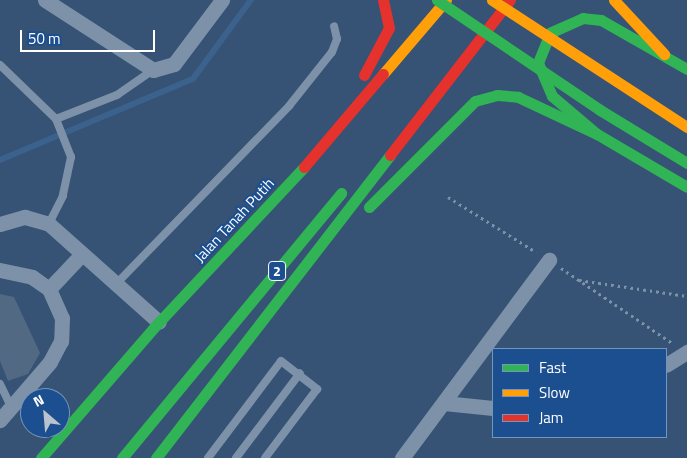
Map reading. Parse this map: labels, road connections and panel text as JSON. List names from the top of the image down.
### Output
{
  "streets": {
    "main road": ["Jalan Tanah Putih", "2"]
  },
  "legend": ["Fast", "Slow", "Jam"],
  "scale_bar": "50 m",
  "north": "top left"
}
